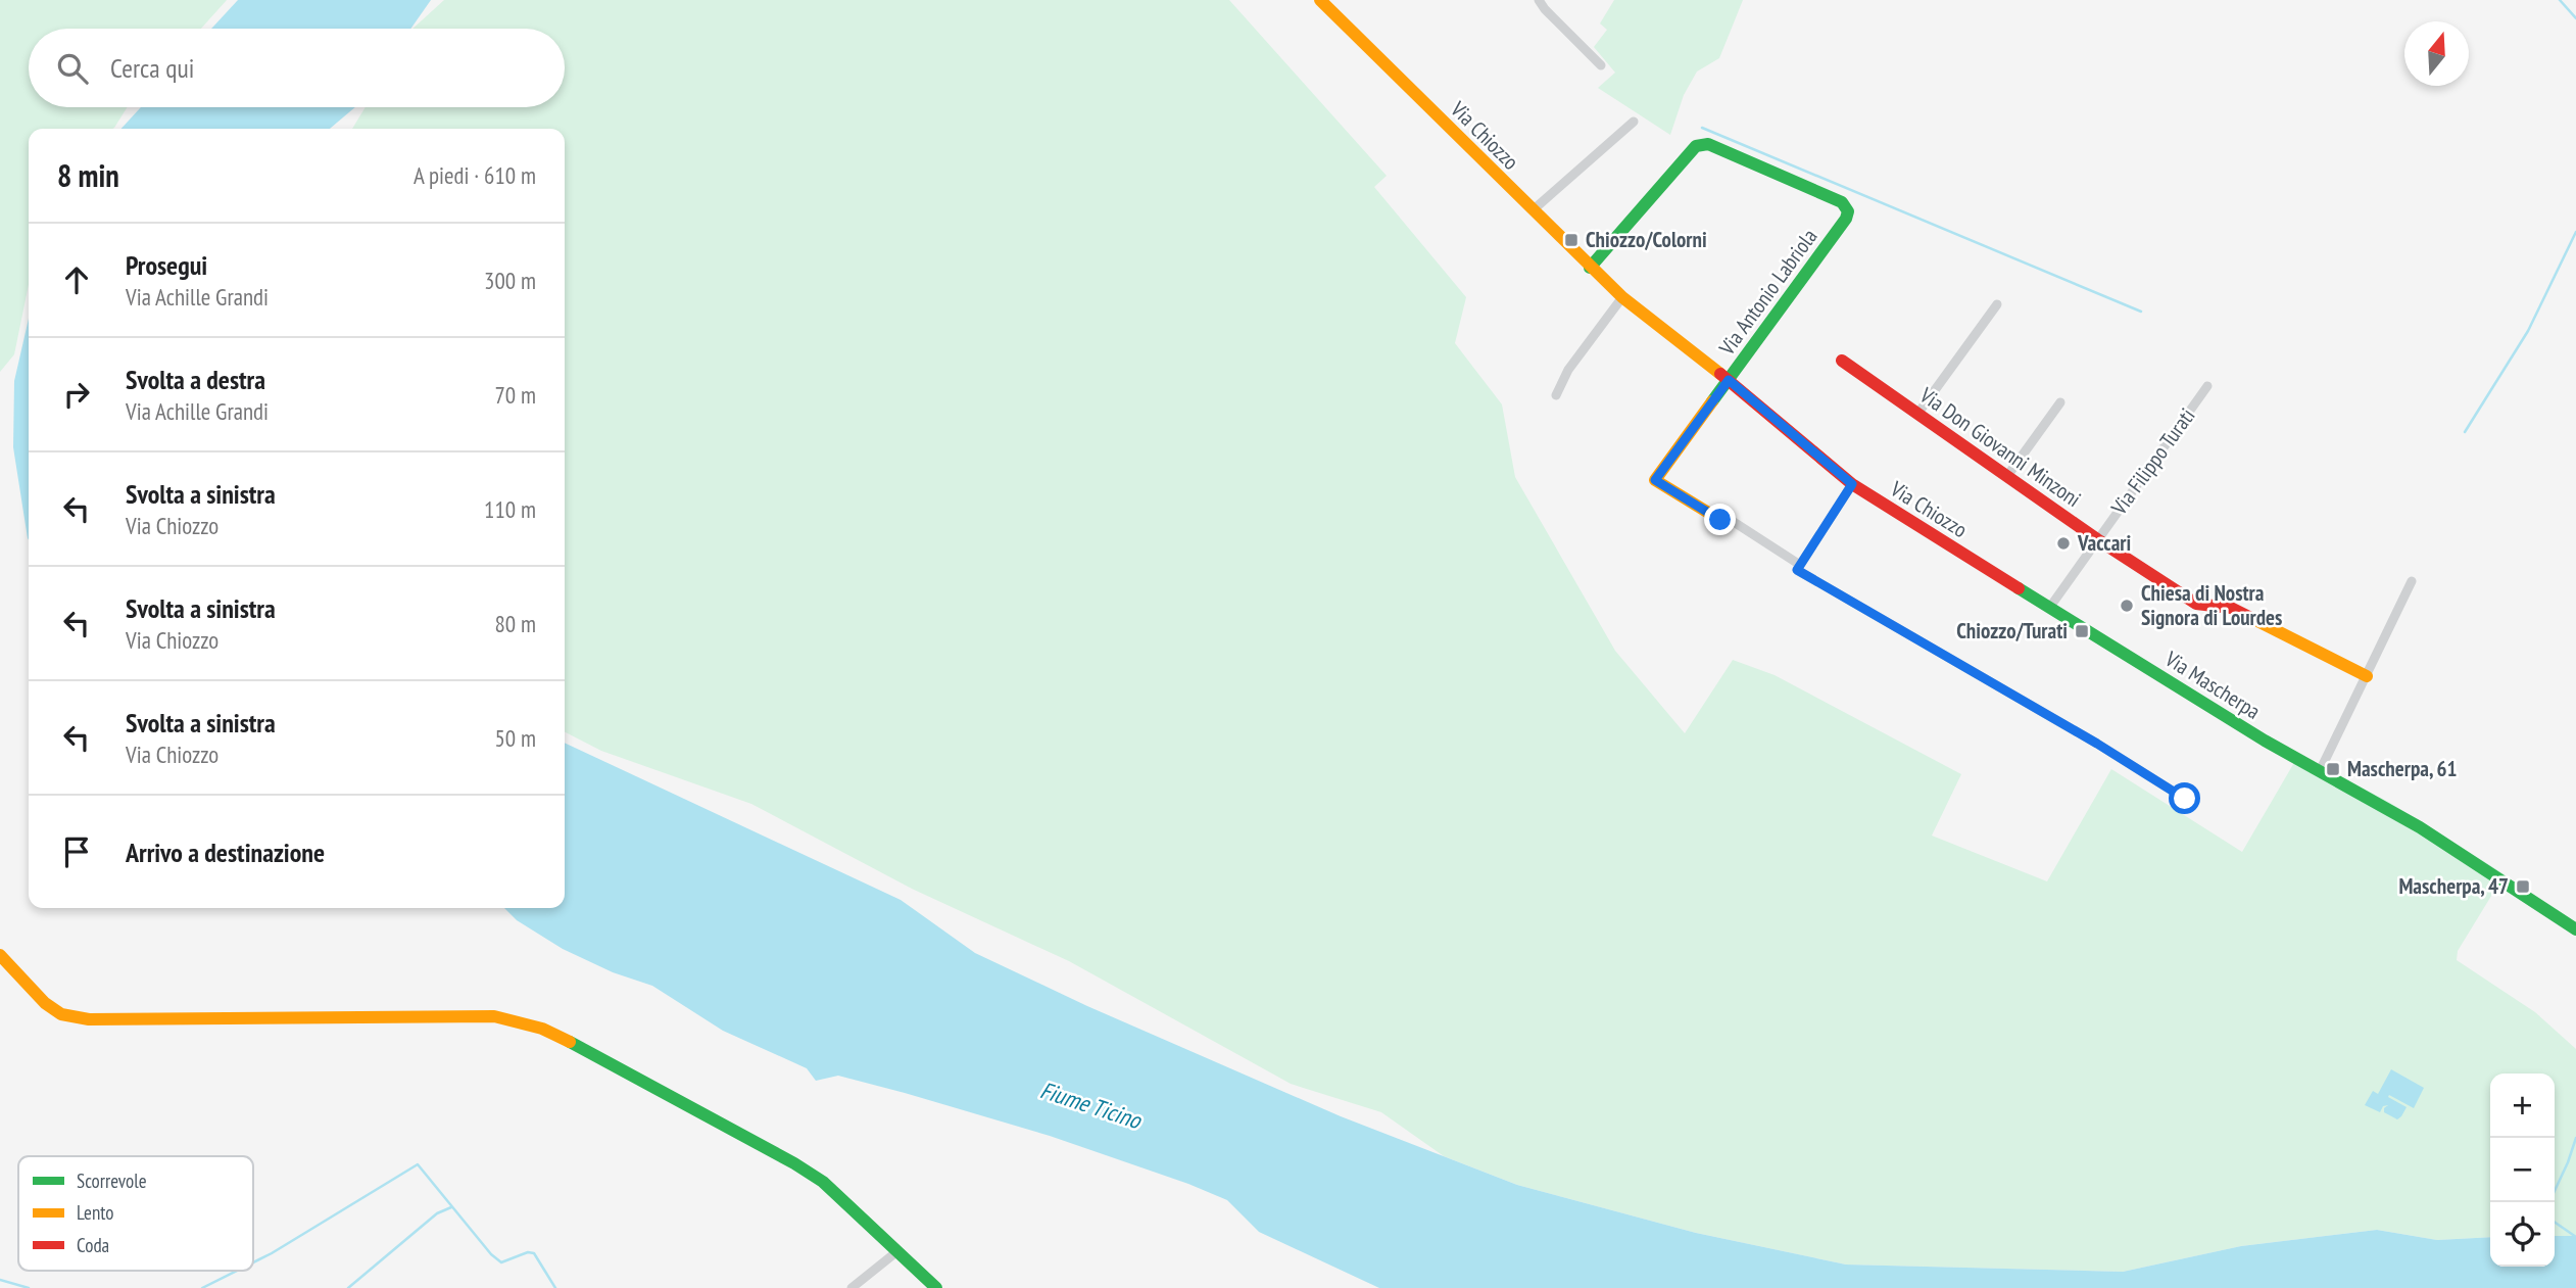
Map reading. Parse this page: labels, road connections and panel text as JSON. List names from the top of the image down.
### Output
{
  "streets": {
    "street": [
      "Via Chiozzo",
      "Via Antonio Labriola",
      "Via Don Giovanni Minzoni",
      "Via Filippo Turati",
      "Via Mascherpa"
    ]
  },
  "crossings": [
    ["Via Chiozzo", "Via Antonio Labriola"],
    ["Via Chiozzo", "Via Filippo Turati"],
    ["Via Chiozzo", "Via Mascherpa"],
    ["Via Don Giovanni Minzoni", "Via Filippo Turati"],
    ["Via Filippo Turati", "Via Mascherpa"]
  ],
  "water": ["Fiume Ticino"],
  "places": {
    "transit": [
      "Chiozzo/Colorni",
      "Chiozzo/Turati",
      "Mascherpa, 61",
      "Mascherpa, 47"
    ],
    "other": ["Vaccari", "Chiesa di Nostra Signora di Lourdes"]
  },
  "legend": ["Scorrevole", "Lento", "Coda"],
  "north": "top",
  "page": {
    "search": "Cerca qui",
    "heading": ["8 min", "A piedi · 610 m"],
    "list": [
      ["Prosegui", "Via Achille Grandi", "300 m"],
      ["Svolta a destra", "Via Achille Grandi", "70 m"],
      ["Svolta a sinistra", "Via Chiozzo", "110 m"],
      ["Svolta a sinistra", "Via Chiozzo", "80 m"],
      ["Svolta a sinistra", "Via Chiozzo", "50 m"],
      "Arrivo a destinazione"
    ],
    "map_buttons": ["+", "−"]
  }
}
